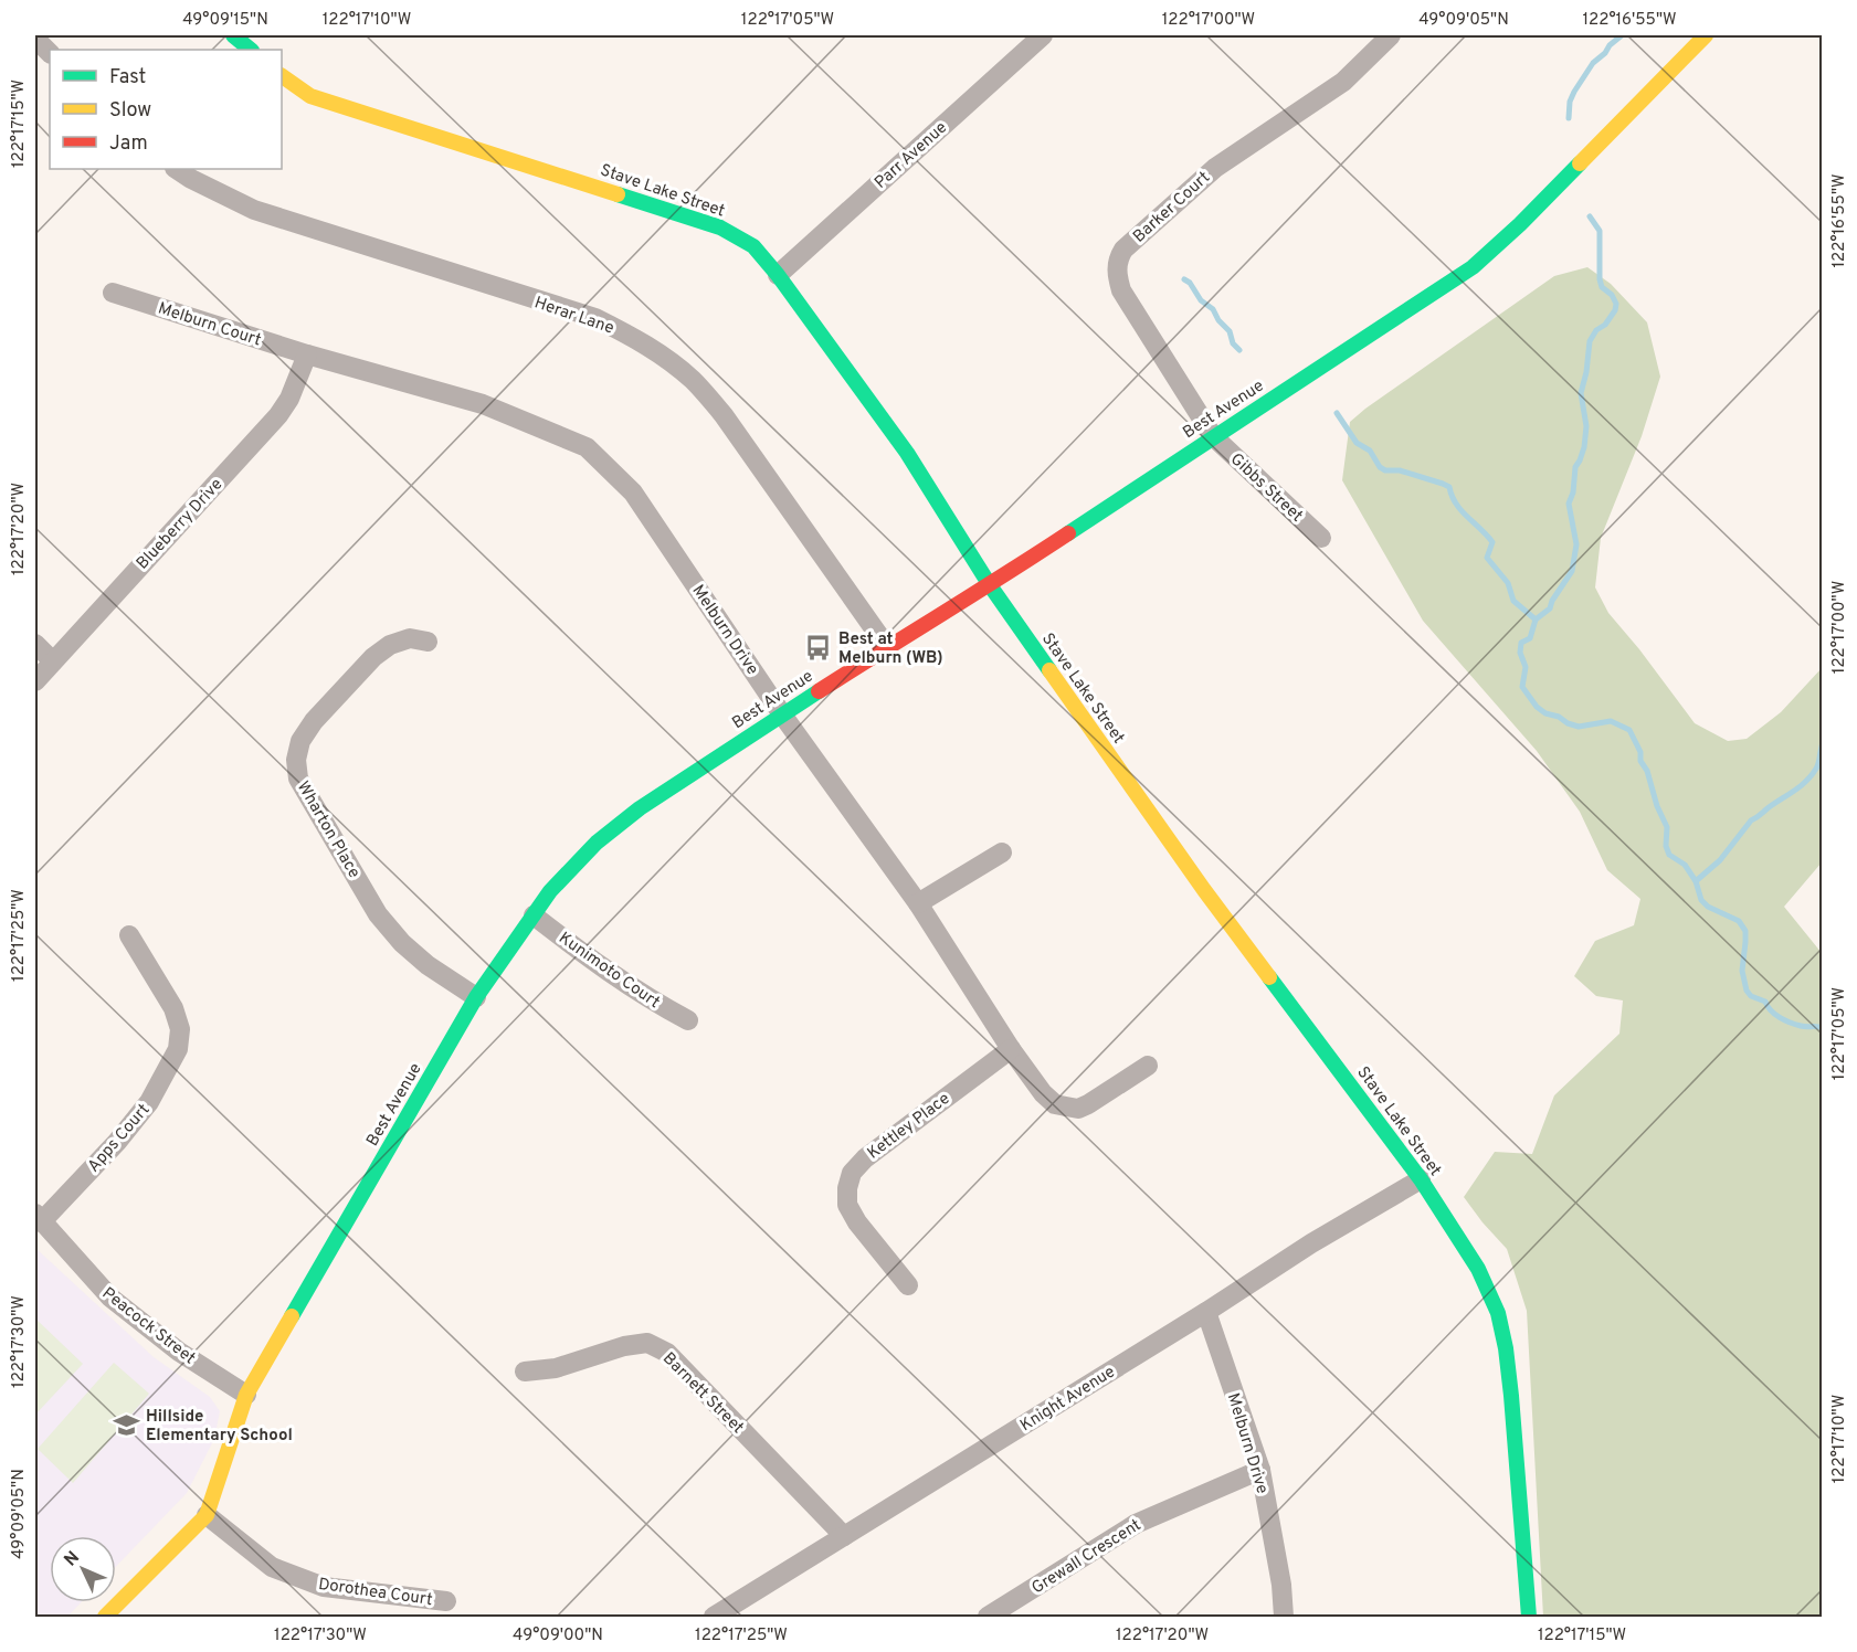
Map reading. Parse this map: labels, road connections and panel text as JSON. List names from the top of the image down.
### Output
{
  "streets": {
    "street": [
      "Parr Avenue",
      "Stave Lake Street",
      "Barker Court",
      "Herar Lane",
      "Melburn Court",
      "Best Avenue",
      "Gibbs Street",
      "Blueberry Drive",
      "Melburn Drive",
      "Wharton Place",
      "Kunimoto Court",
      "Kettley Place",
      "Apps Court",
      "Peacock Street",
      "Barnett Street",
      "Knight Avenue",
      "Grewall Crescent",
      "Dorothea Court"
    ]
  },
  "crossings": [
    ["Parr Avenue", "Stave Lake Street"],
    ["Stave Lake Street", "Best Avenue"],
    ["Stave Lake Street", "Knight Avenue"],
    ["Barker Court", "Best Avenue"],
    ["Barker Court", "Gibbs Street"],
    ["Herar Lane", "Best Avenue"],
    ["Melburn Court", "Blueberry Drive"],
    ["Melburn Court", "Melburn Drive"],
    ["Best Avenue", "Gibbs Street"],
    ["Best Avenue", "Melburn Drive"],
    ["Best Avenue", "Wharton Place"],
    ["Best Avenue", "Kunimoto Court"],
    ["Best Avenue", "Peacock Street"],
    ["Best Avenue", "Dorothea Court"],
    ["Blueberry Drive", "Melburn Drive"],
    ["Melburn Drive", "Kettley Place"],
    ["Melburn Drive", "Knight Avenue"],
    ["Melburn Drive", "Grewall Crescent"],
    ["Apps Court", "Peacock Street"],
    ["Barnett Street", "Knight Avenue"]
  ],
  "places": {
    "bus stop": ["Best at Melburn (WB)"],
    "school or university": ["Hillside Elementary School"]
  },
  "legend": ["Fast", "Slow", "Jam"],
  "north": "top left",
  "coordinates": [
    "49°09'15\"N",
    "122°17'10\"W",
    "122°17'05\"W",
    "122°17'00\"W",
    "49°09'05\"N",
    "122°16'55\"W",
    "122°17'15\"W",
    "122°17'20\"W",
    "122°17'25\"W",
    "122°17'30\"W",
    "49°09'00\"N"
  ]
}
